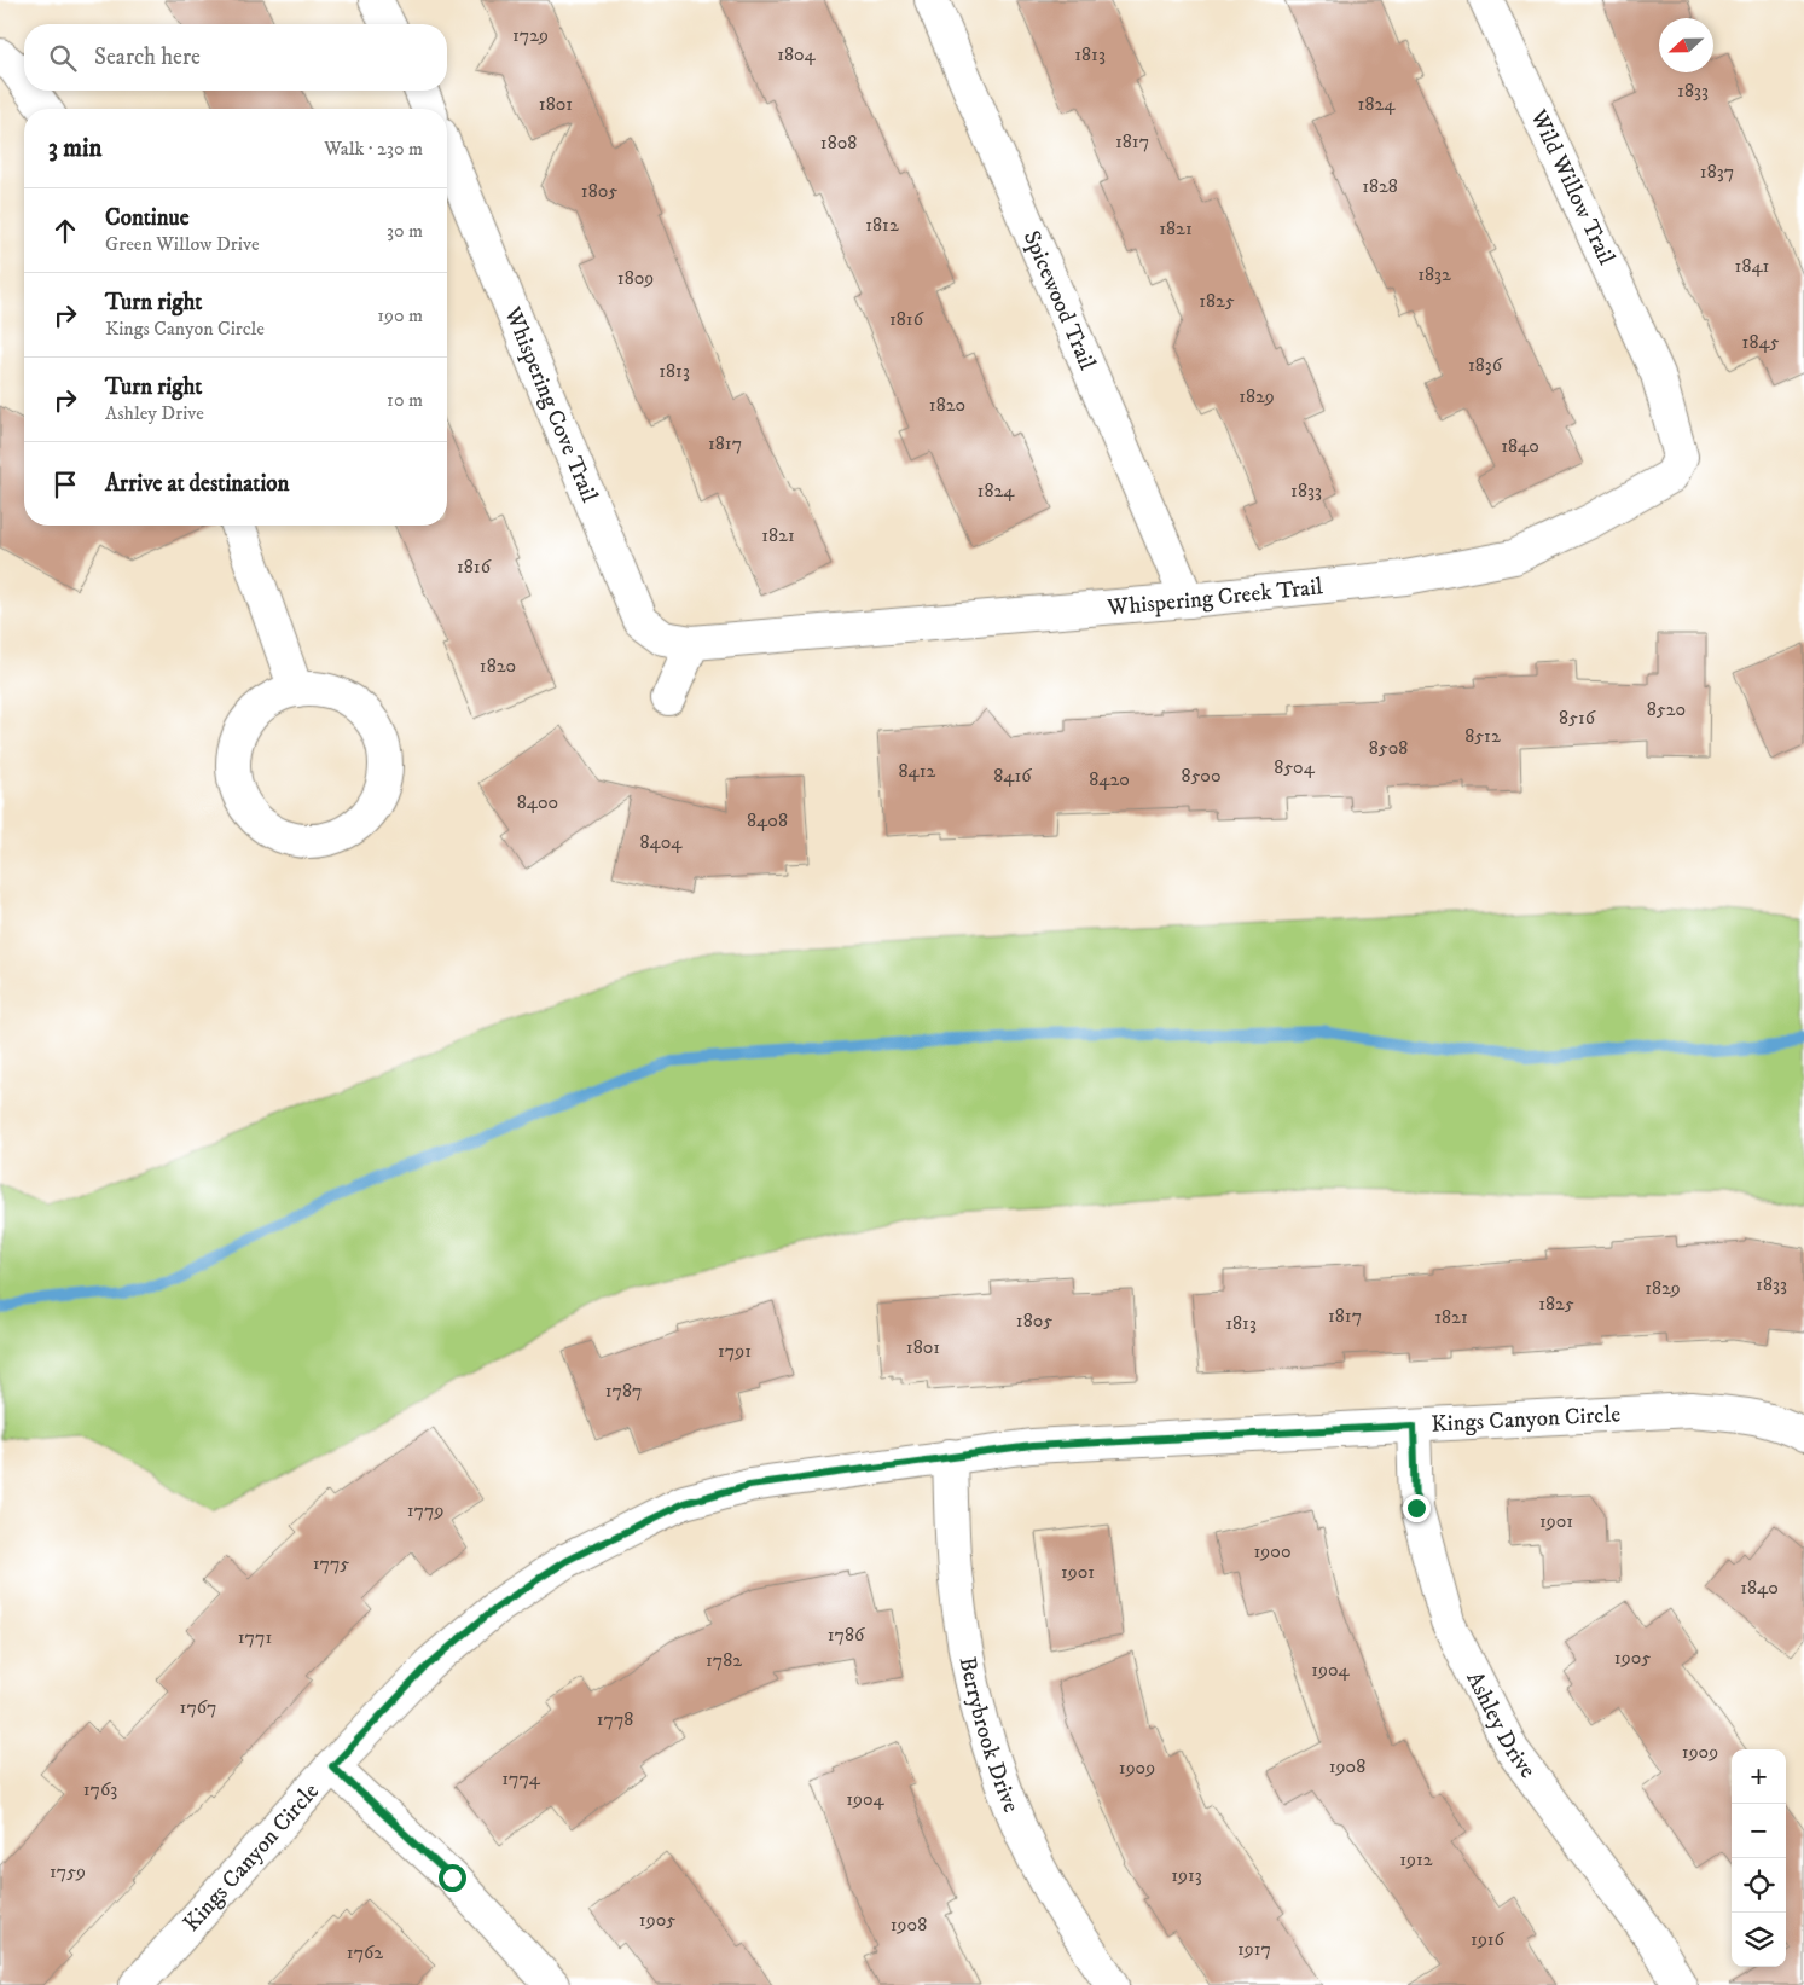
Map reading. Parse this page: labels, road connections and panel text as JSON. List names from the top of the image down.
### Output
{
  "streets": {
    "street": [
      "Wild Willow Trail",
      "Spicewood Trail",
      "Whispering Cove Trail",
      "Whispering Creek Trail",
      "Kings Canyon Circle",
      "Ashley Drive",
      "Berrybrook Drive"
    ]
  },
  "crossings": [
    ["Wild Willow Trail", "Whispering Creek Trail"],
    ["Spicewood Trail", "Whispering Creek Trail"],
    ["Whispering Cove Trail", "Whispering Creek Trail"],
    ["Kings Canyon Circle", "Ashley Drive"],
    ["Kings Canyon Circle", "Berrybrook Drive"]
  ],
  "house_numbers": [
    "1729",
    "1804",
    "1813",
    "1833",
    "1801",
    "1824",
    "1817",
    "1808",
    "1837",
    "1828",
    "1805",
    "1812",
    "1821",
    "1841",
    "1832",
    "1809",
    "1825",
    "1816",
    "1845",
    "1836",
    "1813",
    "1829",
    "1820",
    "1817",
    "1840",
    "1824",
    "1833",
    "1821",
    "1816",
    "1820",
    "8520",
    "8516",
    "8512",
    "8508",
    "8504",
    "8412",
    "8416",
    "8500",
    "8420",
    "8400",
    "8408",
    "8404",
    "1833",
    "1829",
    "1825",
    "1817",
    "1821",
    "1805",
    "1813",
    "1801",
    "1791",
    "1787",
    "1779",
    "1901",
    "1900",
    "1775",
    "1901",
    "1840",
    "1786",
    "1771",
    "1905",
    "1782",
    "1904",
    "1767",
    "1778",
    "1909",
    "1908",
    "1909",
    "1774",
    "1763",
    "1904",
    "1912",
    "1759",
    "1913",
    "1905",
    "1908",
    "1916",
    "1917",
    "1762"
  ],
  "north": "left",
  "page": {
    "search": "Search here",
    "heading": ["3 min", "Walk · 230 m"],
    "list": [
      ["Continue", "Green Willow Drive", "30 m"],
      ["Turn right", "Kings Canyon Circle", "190 m"],
      ["Turn right", "Ashley Drive", "10 m"],
      "Arrive at destination"
    ],
    "map_buttons": ["+", "−"]
  }
}
